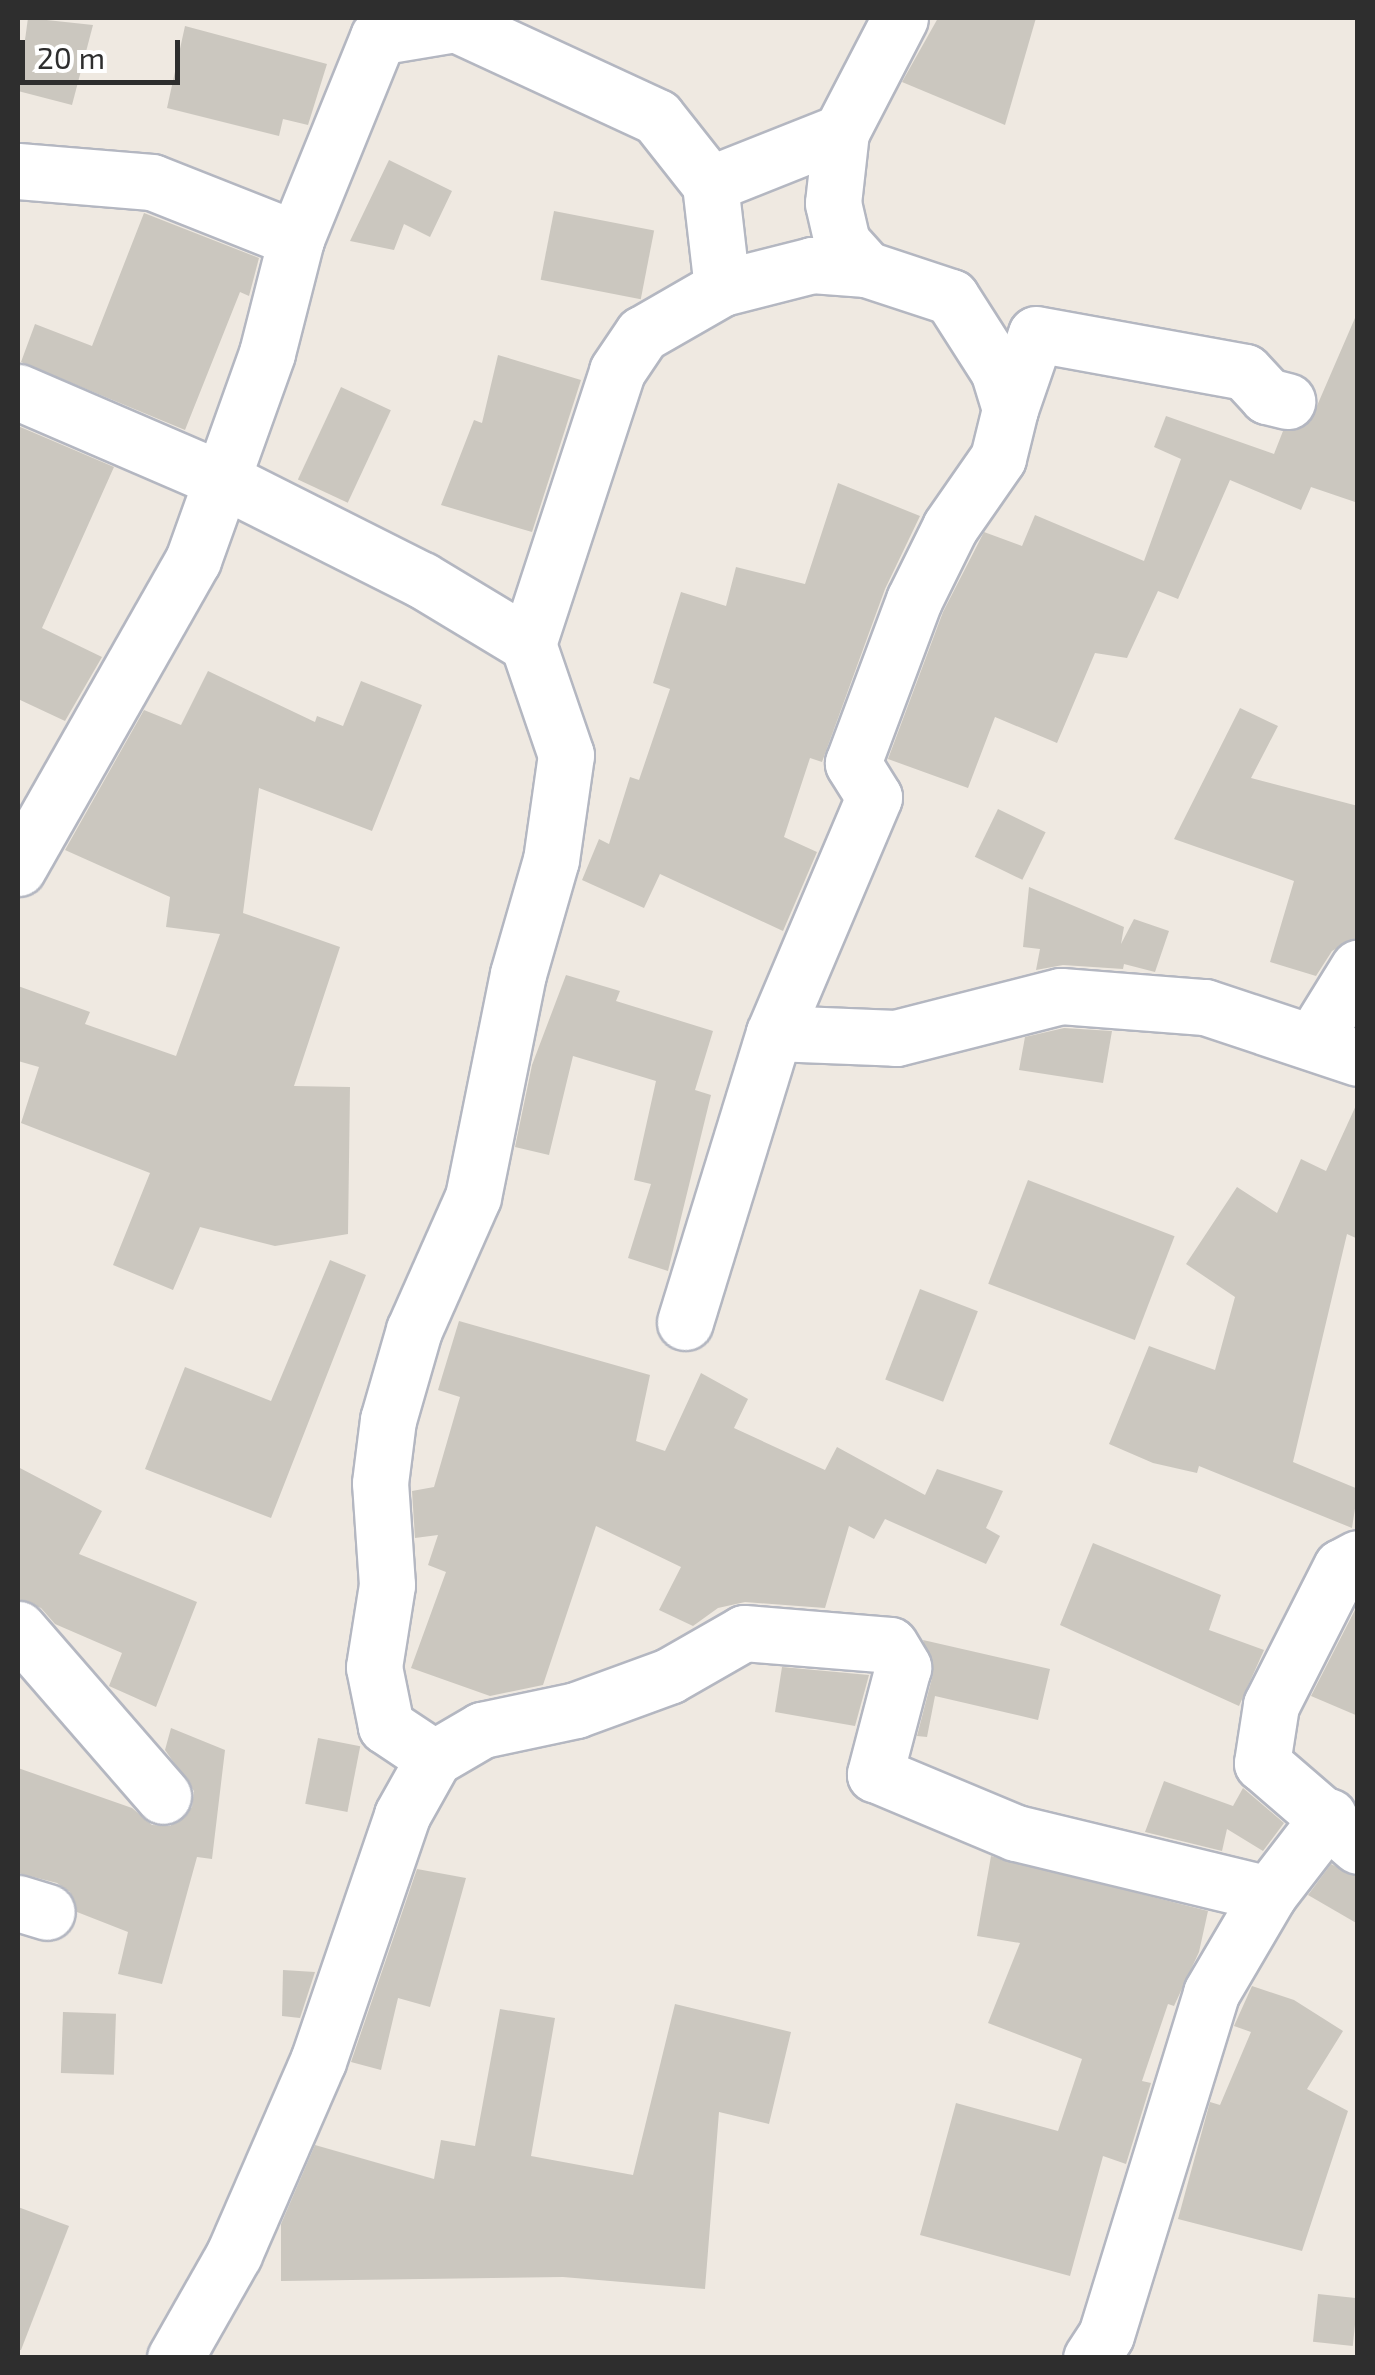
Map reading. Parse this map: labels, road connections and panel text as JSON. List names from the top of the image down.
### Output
{
  "scale_bar": "20 m"
}
